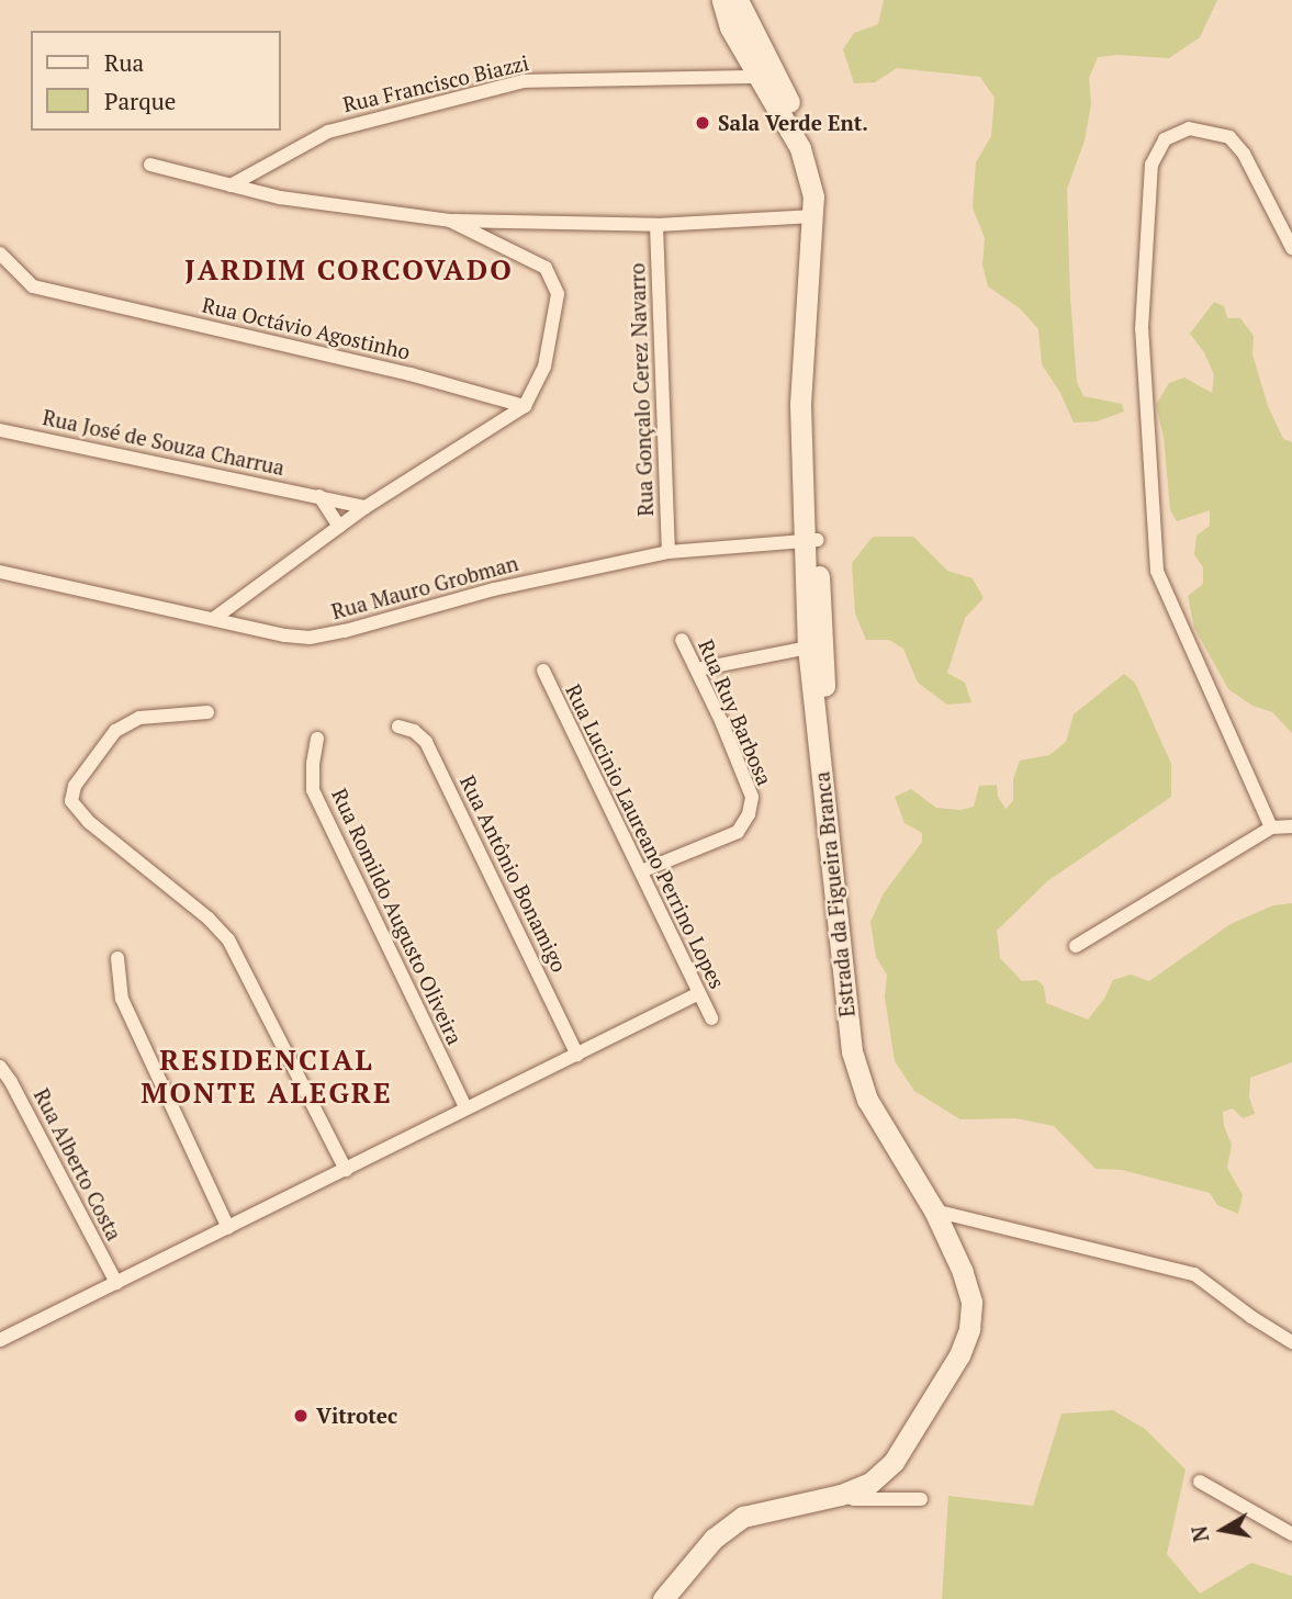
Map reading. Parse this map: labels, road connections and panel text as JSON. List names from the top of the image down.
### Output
{
  "streets": {
    "main road": ["Estrada da Figueira Branca"],
    "street": [
      "Rua Francisco Biazzi",
      "Rua Octávio Agostinho",
      "Rua Gonçalo Cerez Navarro",
      "Rua José de Souza Charrua",
      "Rua Mauro Grobman",
      "Rua Ruy Barbosa",
      "Rua Lucinio Laureano Perrino Lopes",
      "Rua Antônio Bonamigo",
      "Rua Romildo Augusto Oliveira",
      "Rua Alberto Costa"
    ]
  },
  "crossings": [
    ["Rua Francisco Biazzi", "Estrada da Figueira Branca"],
    ["Rua Gonçalo Cerez Navarro", "Rua Mauro Grobman"],
    ["Rua Mauro Grobman", "Estrada da Figueira Branca"],
    ["Rua Ruy Barbosa", "Rua Lucinio Laureano Perrino Lopes"]
  ],
  "districts": ["JARDIM CORCOVADO", "RESIDENCIAL MONTE ALEGRE"],
  "places": ["Sala Verde Ent.", "Vitrotec"],
  "legend": ["Rua", "Parque"],
  "north": "left"
}
